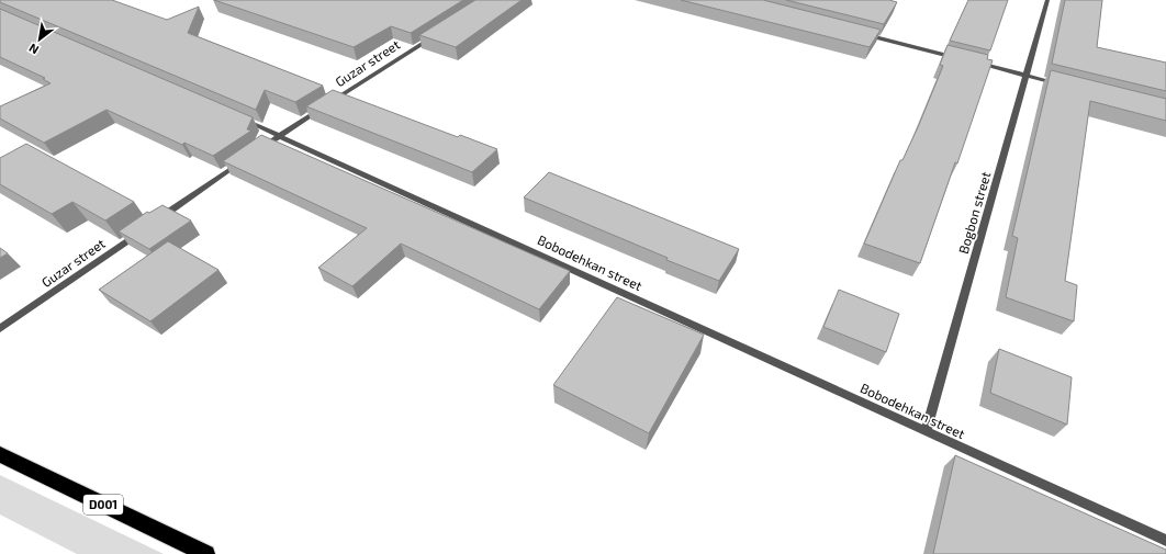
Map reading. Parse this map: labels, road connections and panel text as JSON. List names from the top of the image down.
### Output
{
  "streets": {
    "highway": ["D001"],
    "street": ["Guzar street", "Bogbon street", "Bobodehkan street"]
  },
  "crossings": [
    ["Bogbon street", "Bobodehkan street"]
  ],
  "north": "bottom left"
}
